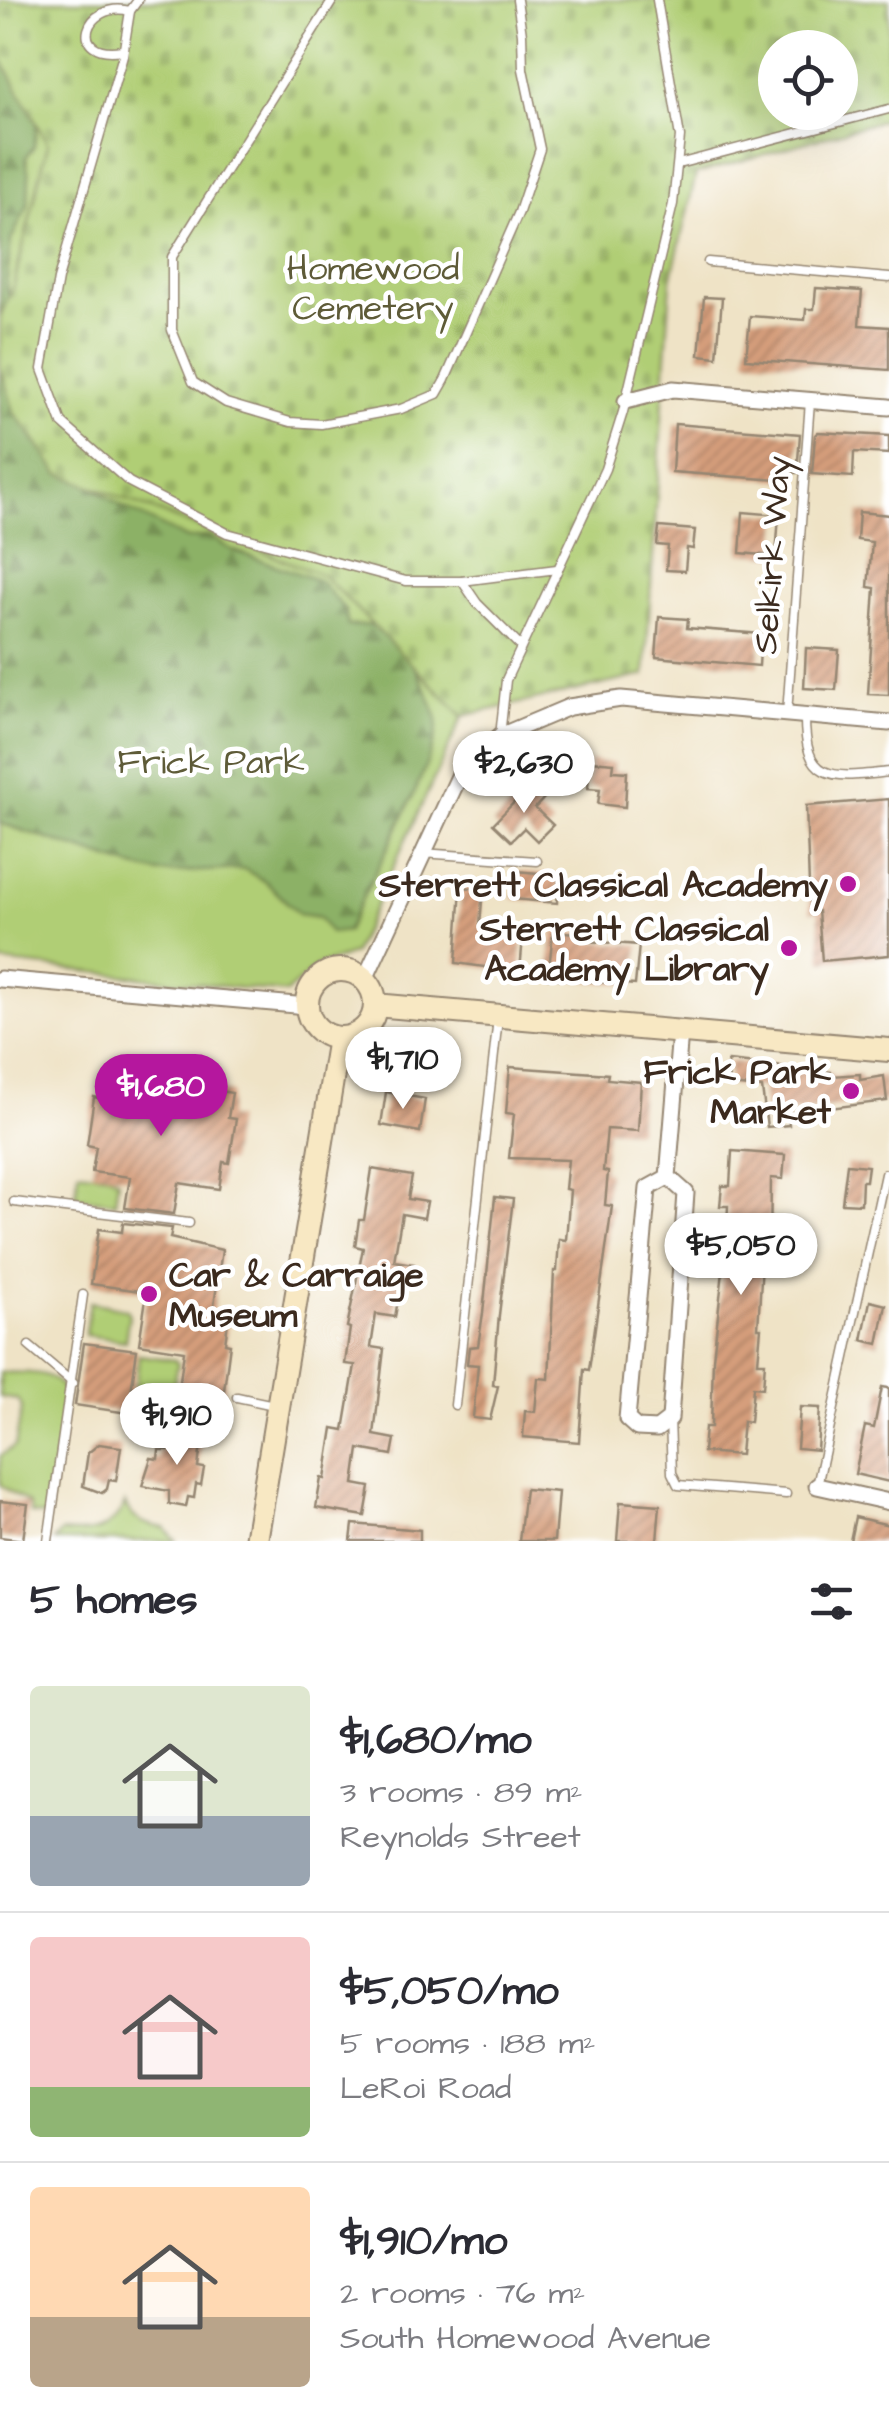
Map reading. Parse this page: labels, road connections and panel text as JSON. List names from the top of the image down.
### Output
{
  "streets": {
    "lane": ["Selkirk Way"]
  },
  "parks": ["Homewood Cemetery", "Frick Park"],
  "places": [
    "Sterrett Classical Academy",
    "Sterrett Classical Academy Library",
    "Frick Park Market",
    "Car & Carraige Museum"
  ],
  "page": {
    "price": [
      "$2,630",
      "$1,710",
      "$1,680",
      "$5,050",
      "$1,910"
    ],
    "heading": "5 homes",
    "list": [
      {
        "name": "$1,680/mo",
        "note": "3 rooms · 89 m² · Reynolds Street"
      },
      {
        "name": "$5,050/mo",
        "note": "5 rooms · 188 m² · LeRoi Road"
      },
      {
        "name": "$1,910/mo",
        "note": "2 rooms · 76 m² · South Homewood Avenue"
      }
    ]
  }
}
